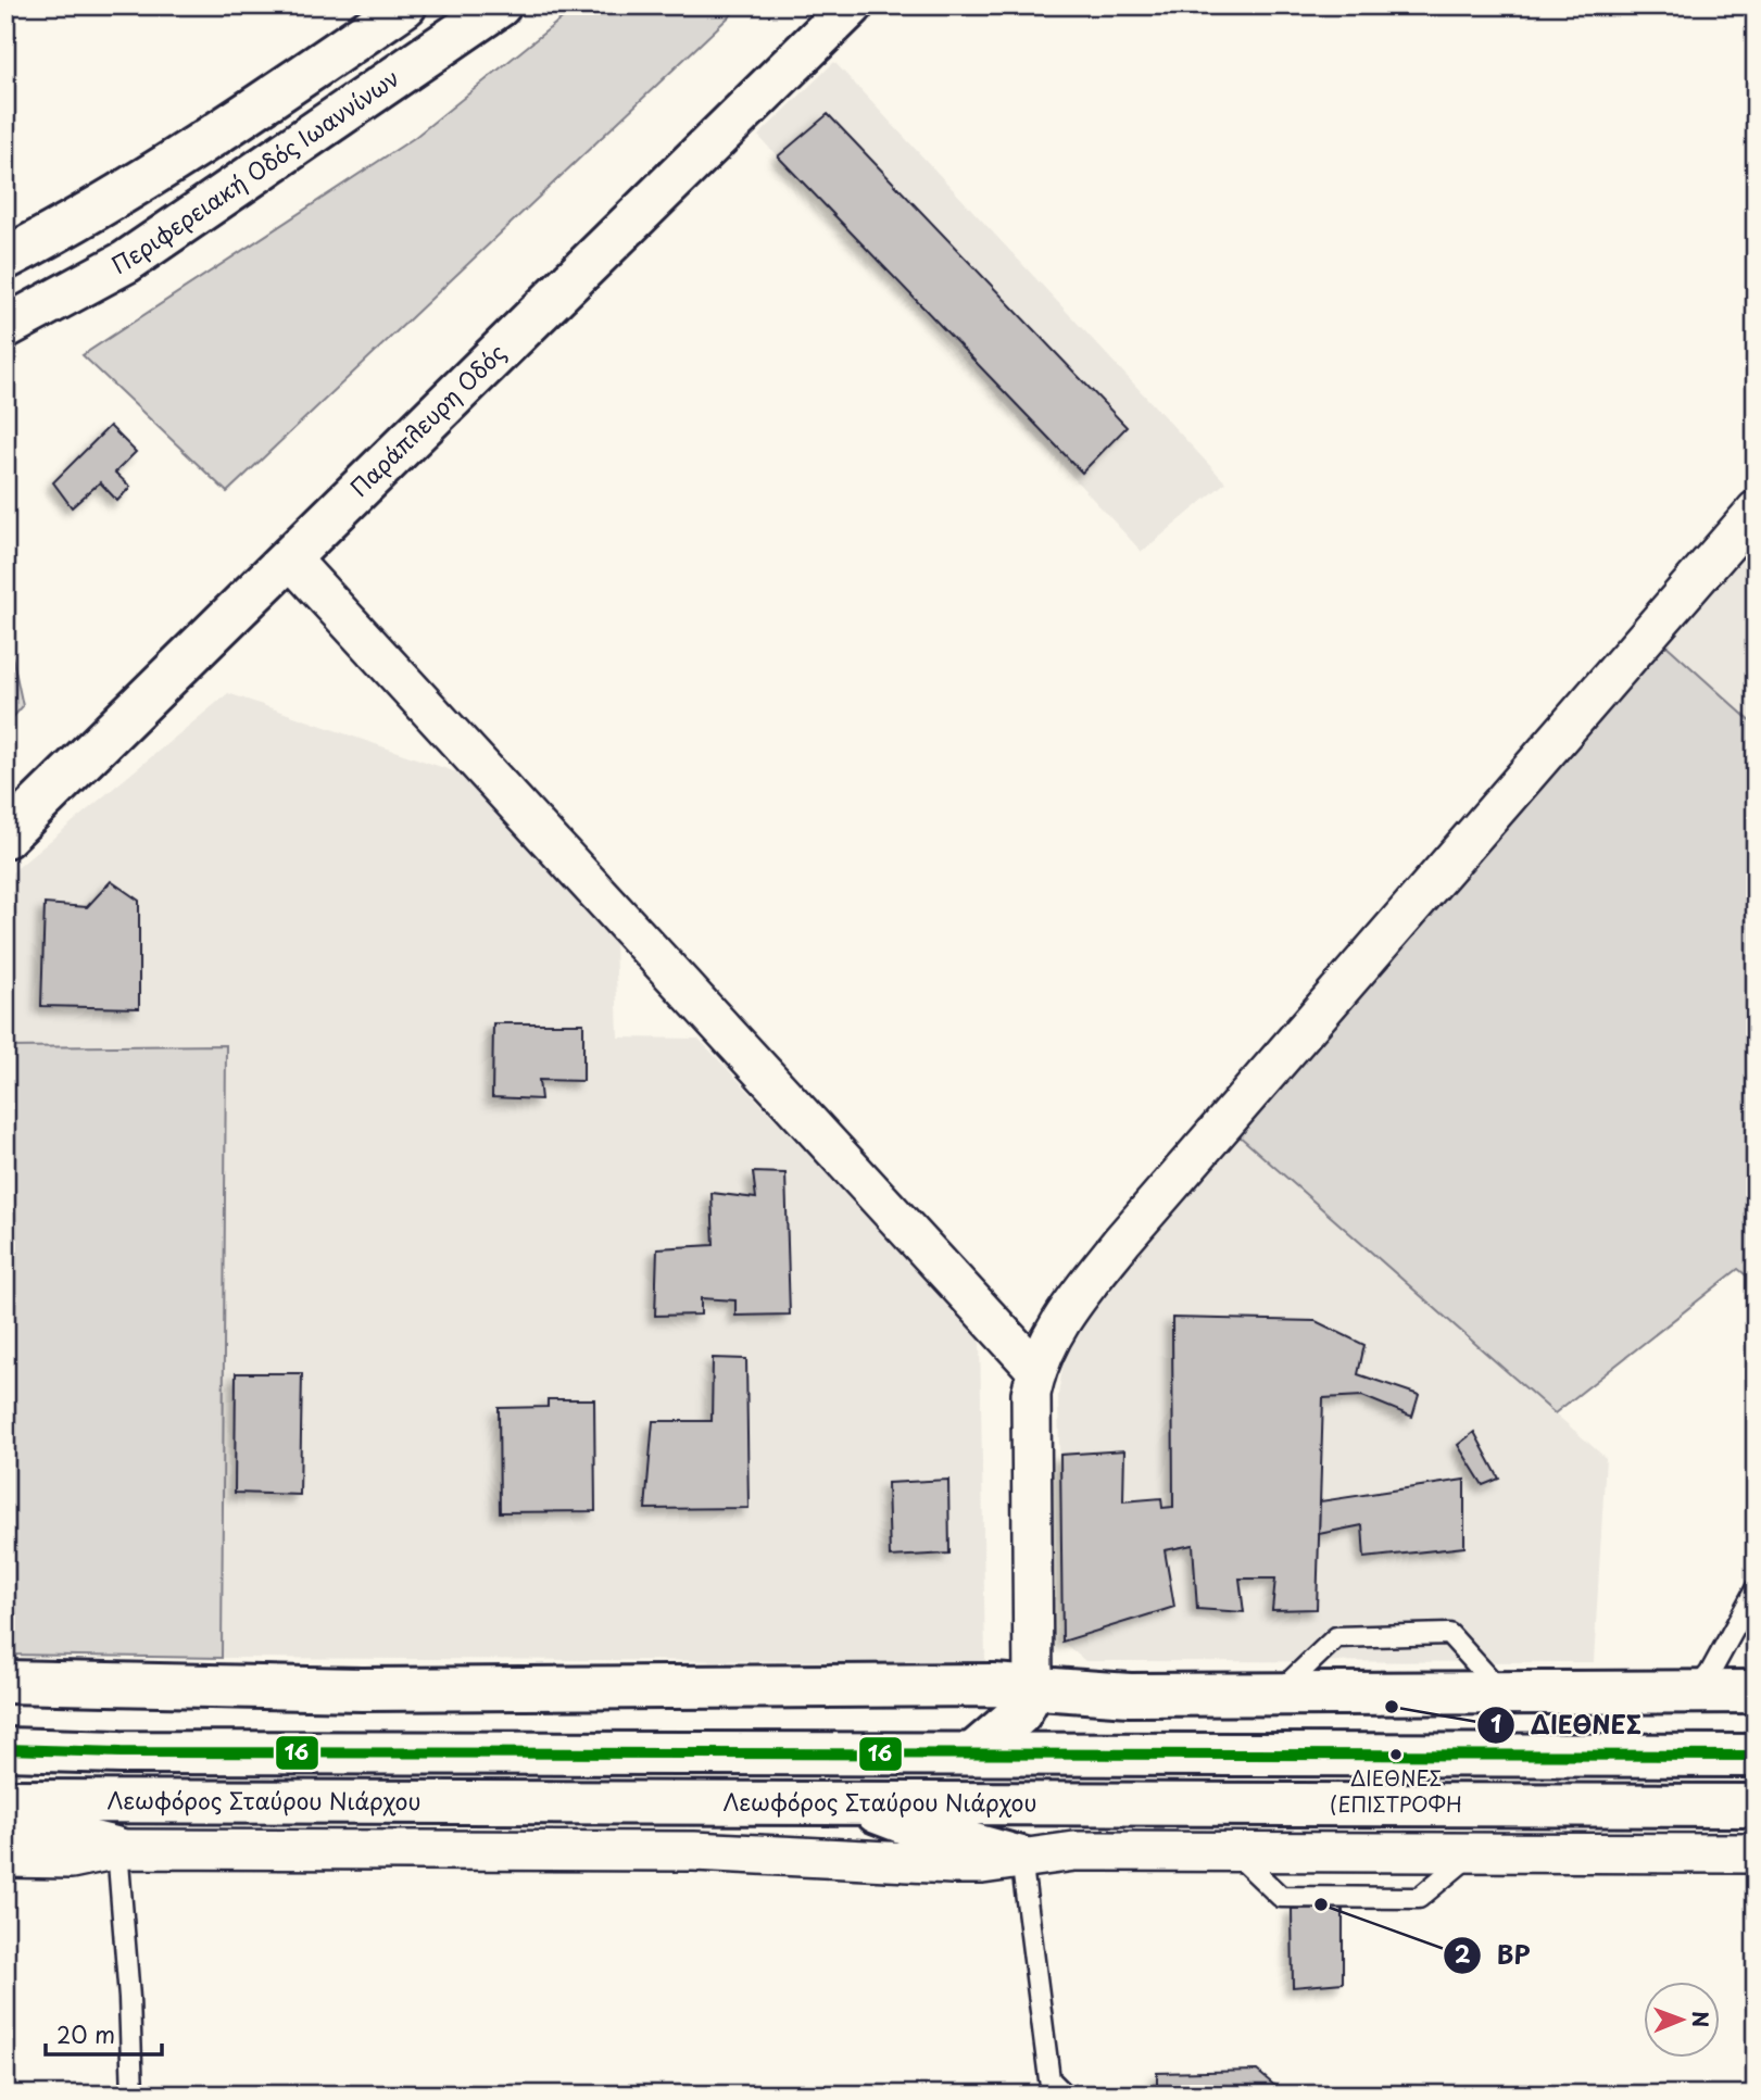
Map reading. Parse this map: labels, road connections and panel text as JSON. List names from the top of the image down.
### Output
{
  "streets": {
    "main road": ["Περιφερειακή Οδός Ιωαννίνων", "Παράπλευρη Οδός", "Λεωφόρος Σταύρου Νιάρχου"]
  },
  "places": ["ΔΙΕΘΝΕΣ", "ΔΙΕΘΝΕΣ (ΕΠΙΣΤΡΟΦΗ", "BP"],
  "lines": ["transit line 16"],
  "scale_bar": "20 m",
  "north": "right"
}
